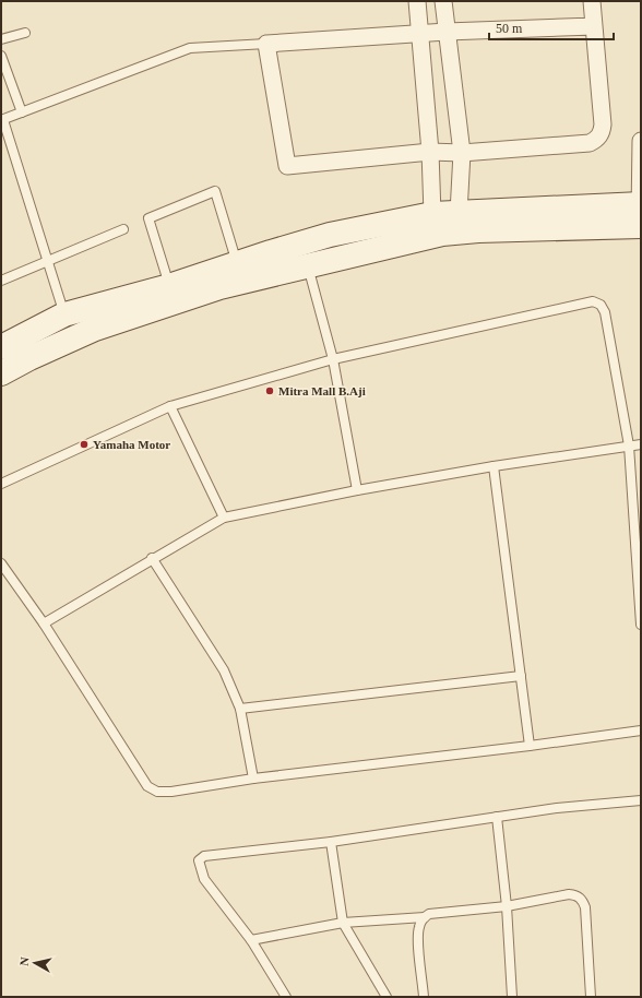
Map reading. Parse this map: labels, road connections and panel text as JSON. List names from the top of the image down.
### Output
{
  "places": ["Mitra Mall B.Aji", "Yamaha Motor"],
  "scale_bar": "50 m",
  "north": "left"
}
